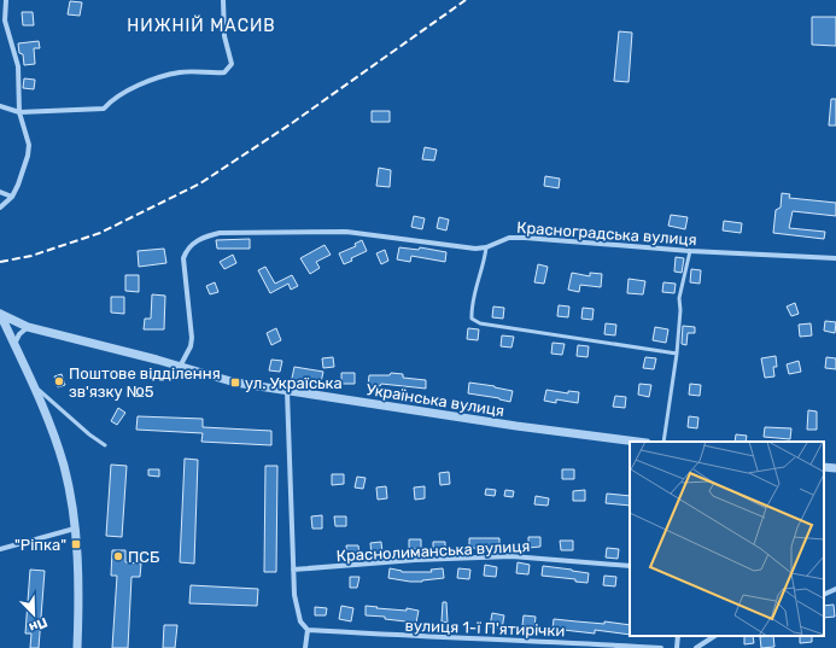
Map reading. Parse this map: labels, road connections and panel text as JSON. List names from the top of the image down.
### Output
{
  "streets": {
    "street": [
      "Красноградська вулиця",
      "Українська вулиця",
      "Краснолиманська вулиця",
      "вулиця 1-ї П'ятирічки"
    ]
  },
  "crossings": [
    ["Красноградська вулиця", "Українська вулиця"]
  ],
  "districts": ["НИЖНІЙ МАСИВ"],
  "places": {
    "other": ["Поштове відділення зв'язку №5", "ПСБ"],
    "transit": ["ул. Україська", "\"Ріпка\""]
  },
  "north": "bottom right"
}
